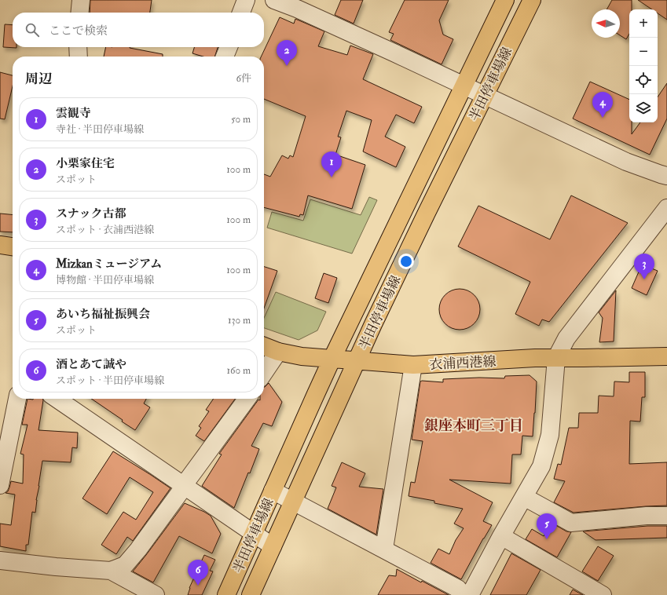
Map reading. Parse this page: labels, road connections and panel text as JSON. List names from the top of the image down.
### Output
{
  "streets": {
    "main road": ["半田停車場線", "衣浦西港線"]
  },
  "crossings": [
    ["半田停車場線", "衣浦西港線"]
  ],
  "districts": ["銀座本町三丁目"],
  "north": "left",
  "page": {
    "map_buttons": ["+", "−"],
    "search": "ここで検索",
    "pins": [
      "2",
      "4",
      "1",
      "3",
      "5",
      "6"
    ],
    "heading": ["周辺", "6件"],
    "list": [
      {
        "mark": "1",
        "name": "雲観寺",
        "note": "寺社 · 半田停車場線",
        "value": "50 m"
      },
      {
        "mark": "2",
        "name": "小栗家住宅",
        "note": "スポット",
        "value": "100 m"
      },
      {
        "mark": "3",
        "name": "スナック古都",
        "note": "スポット · 衣浦西港線",
        "value": "100 m"
      },
      {
        "mark": "4",
        "name": "Mizkanミュージアム",
        "note": "博物館 · 半田停車場線",
        "value": "100 m"
      },
      {
        "mark": "5",
        "name": "あいち福祉振興会",
        "note": "スポット",
        "value": "130 m"
      },
      {
        "mark": "6",
        "name": "酒とあて誠や",
        "note": "スポット · 半田停車場線",
        "value": "160 m"
      }
    ]
  }
}
